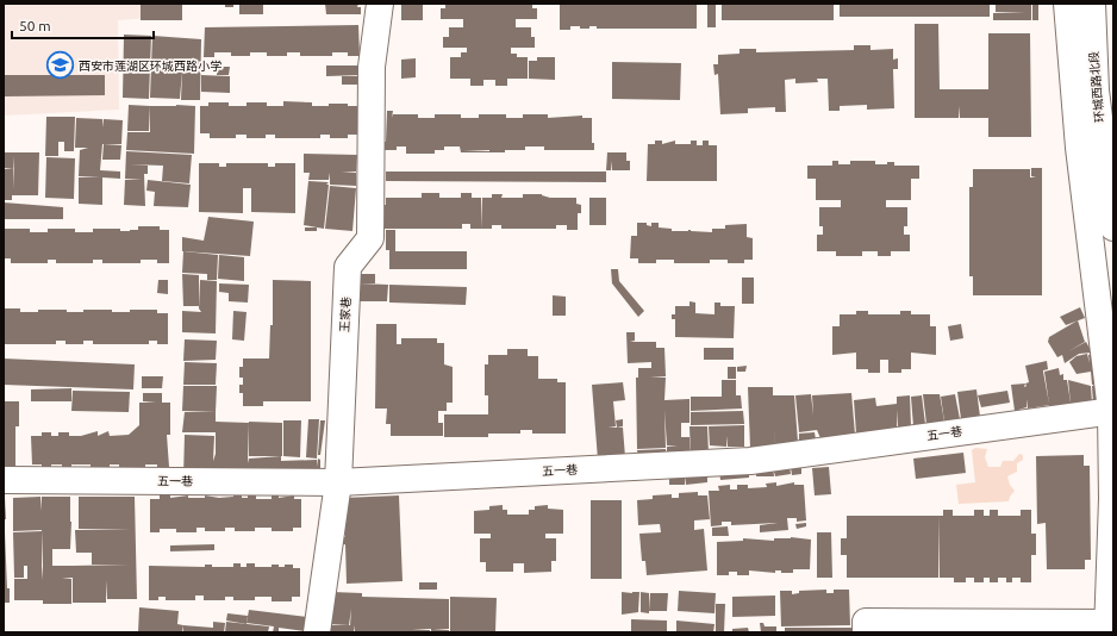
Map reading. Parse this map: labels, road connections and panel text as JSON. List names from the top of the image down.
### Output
{
  "streets": {
    "street": ["环城西路北段", "王家巷", "五一巷"]
  },
  "crossings": [
    ["王家巷", "五一巷"]
  ],
  "places": {
    "school or university": ["西安市莲湖区环城西路小学"]
  },
  "scale_bar": "50 m"
}
